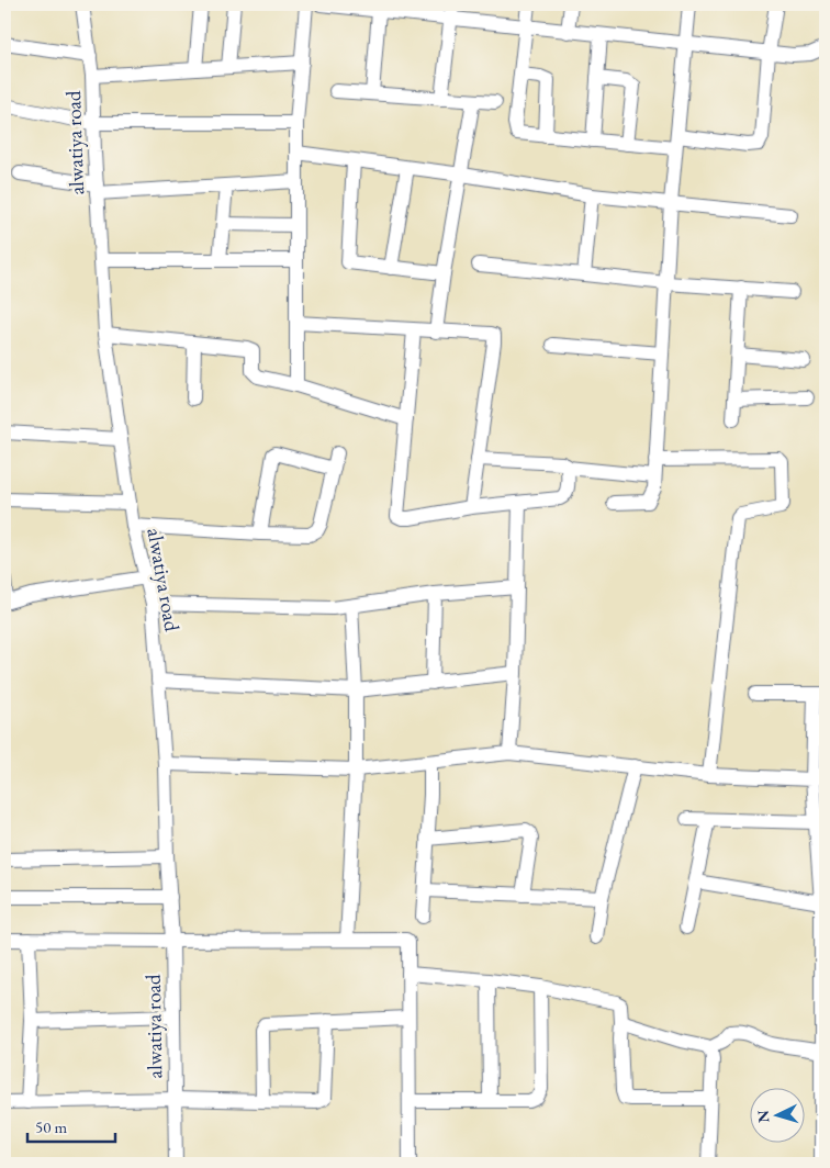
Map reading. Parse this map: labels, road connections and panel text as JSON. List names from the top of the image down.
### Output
{
  "streets": {
    "street": ["alwatiya road"]
  },
  "scale_bar": "50 m",
  "north": "left"
}
